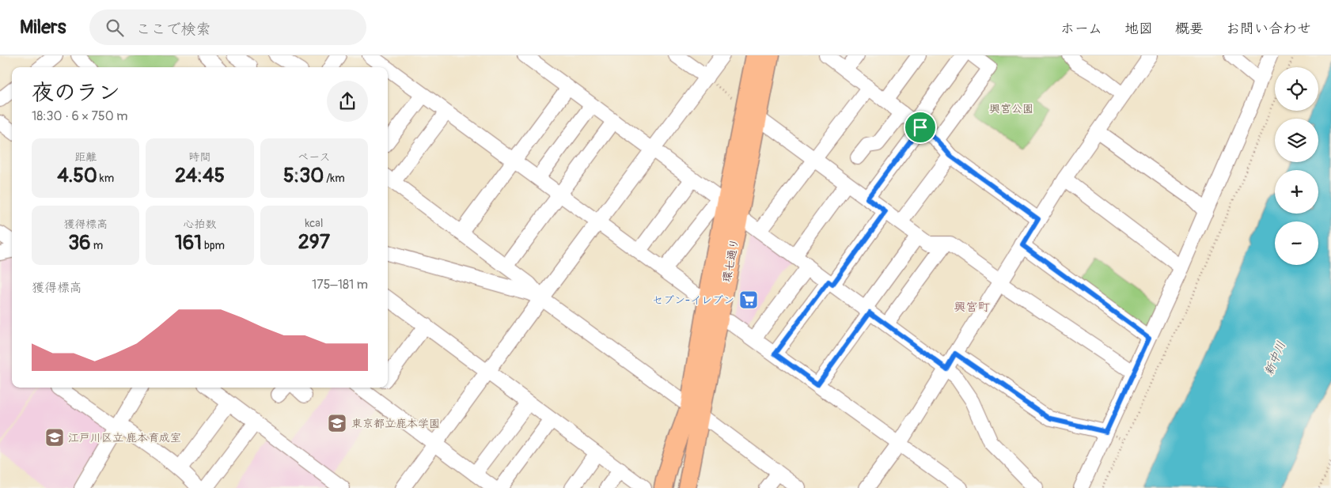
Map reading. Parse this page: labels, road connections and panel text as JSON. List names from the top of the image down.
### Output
{
  "streets": {
    "main road": ["環七通り"]
  },
  "districts": ["興宮町"],
  "water": ["新中川"],
  "parks": ["興宮公園"],
  "places": {
    "supermarket": ["セブン-イレブン"],
    "school or university": ["東京都立鹿本学園", "江戸川区立 鹿本育成室"]
  },
  "page": {
    "header": "Milers",
    "search": "ここで検索",
    "nav": [
      "ホーム",
      "地図",
      "概要",
      "お問い合わせ"
    ],
    "map_buttons": ["+", "−"],
    "heading": ["夜のラン", "18:30 · 6 × 750 m"],
    "stats": [
      ["距離", "4.50 km"],
      ["時間", "24:45"],
      ["ペース", "5:30 /km"],
      ["獲得標高", "36 m"],
      ["心拍数", "161 bpm"],
      ["kcal", "297"]
    ],
    "chart": ["獲得標高", "175–181 m"]
  }
}
